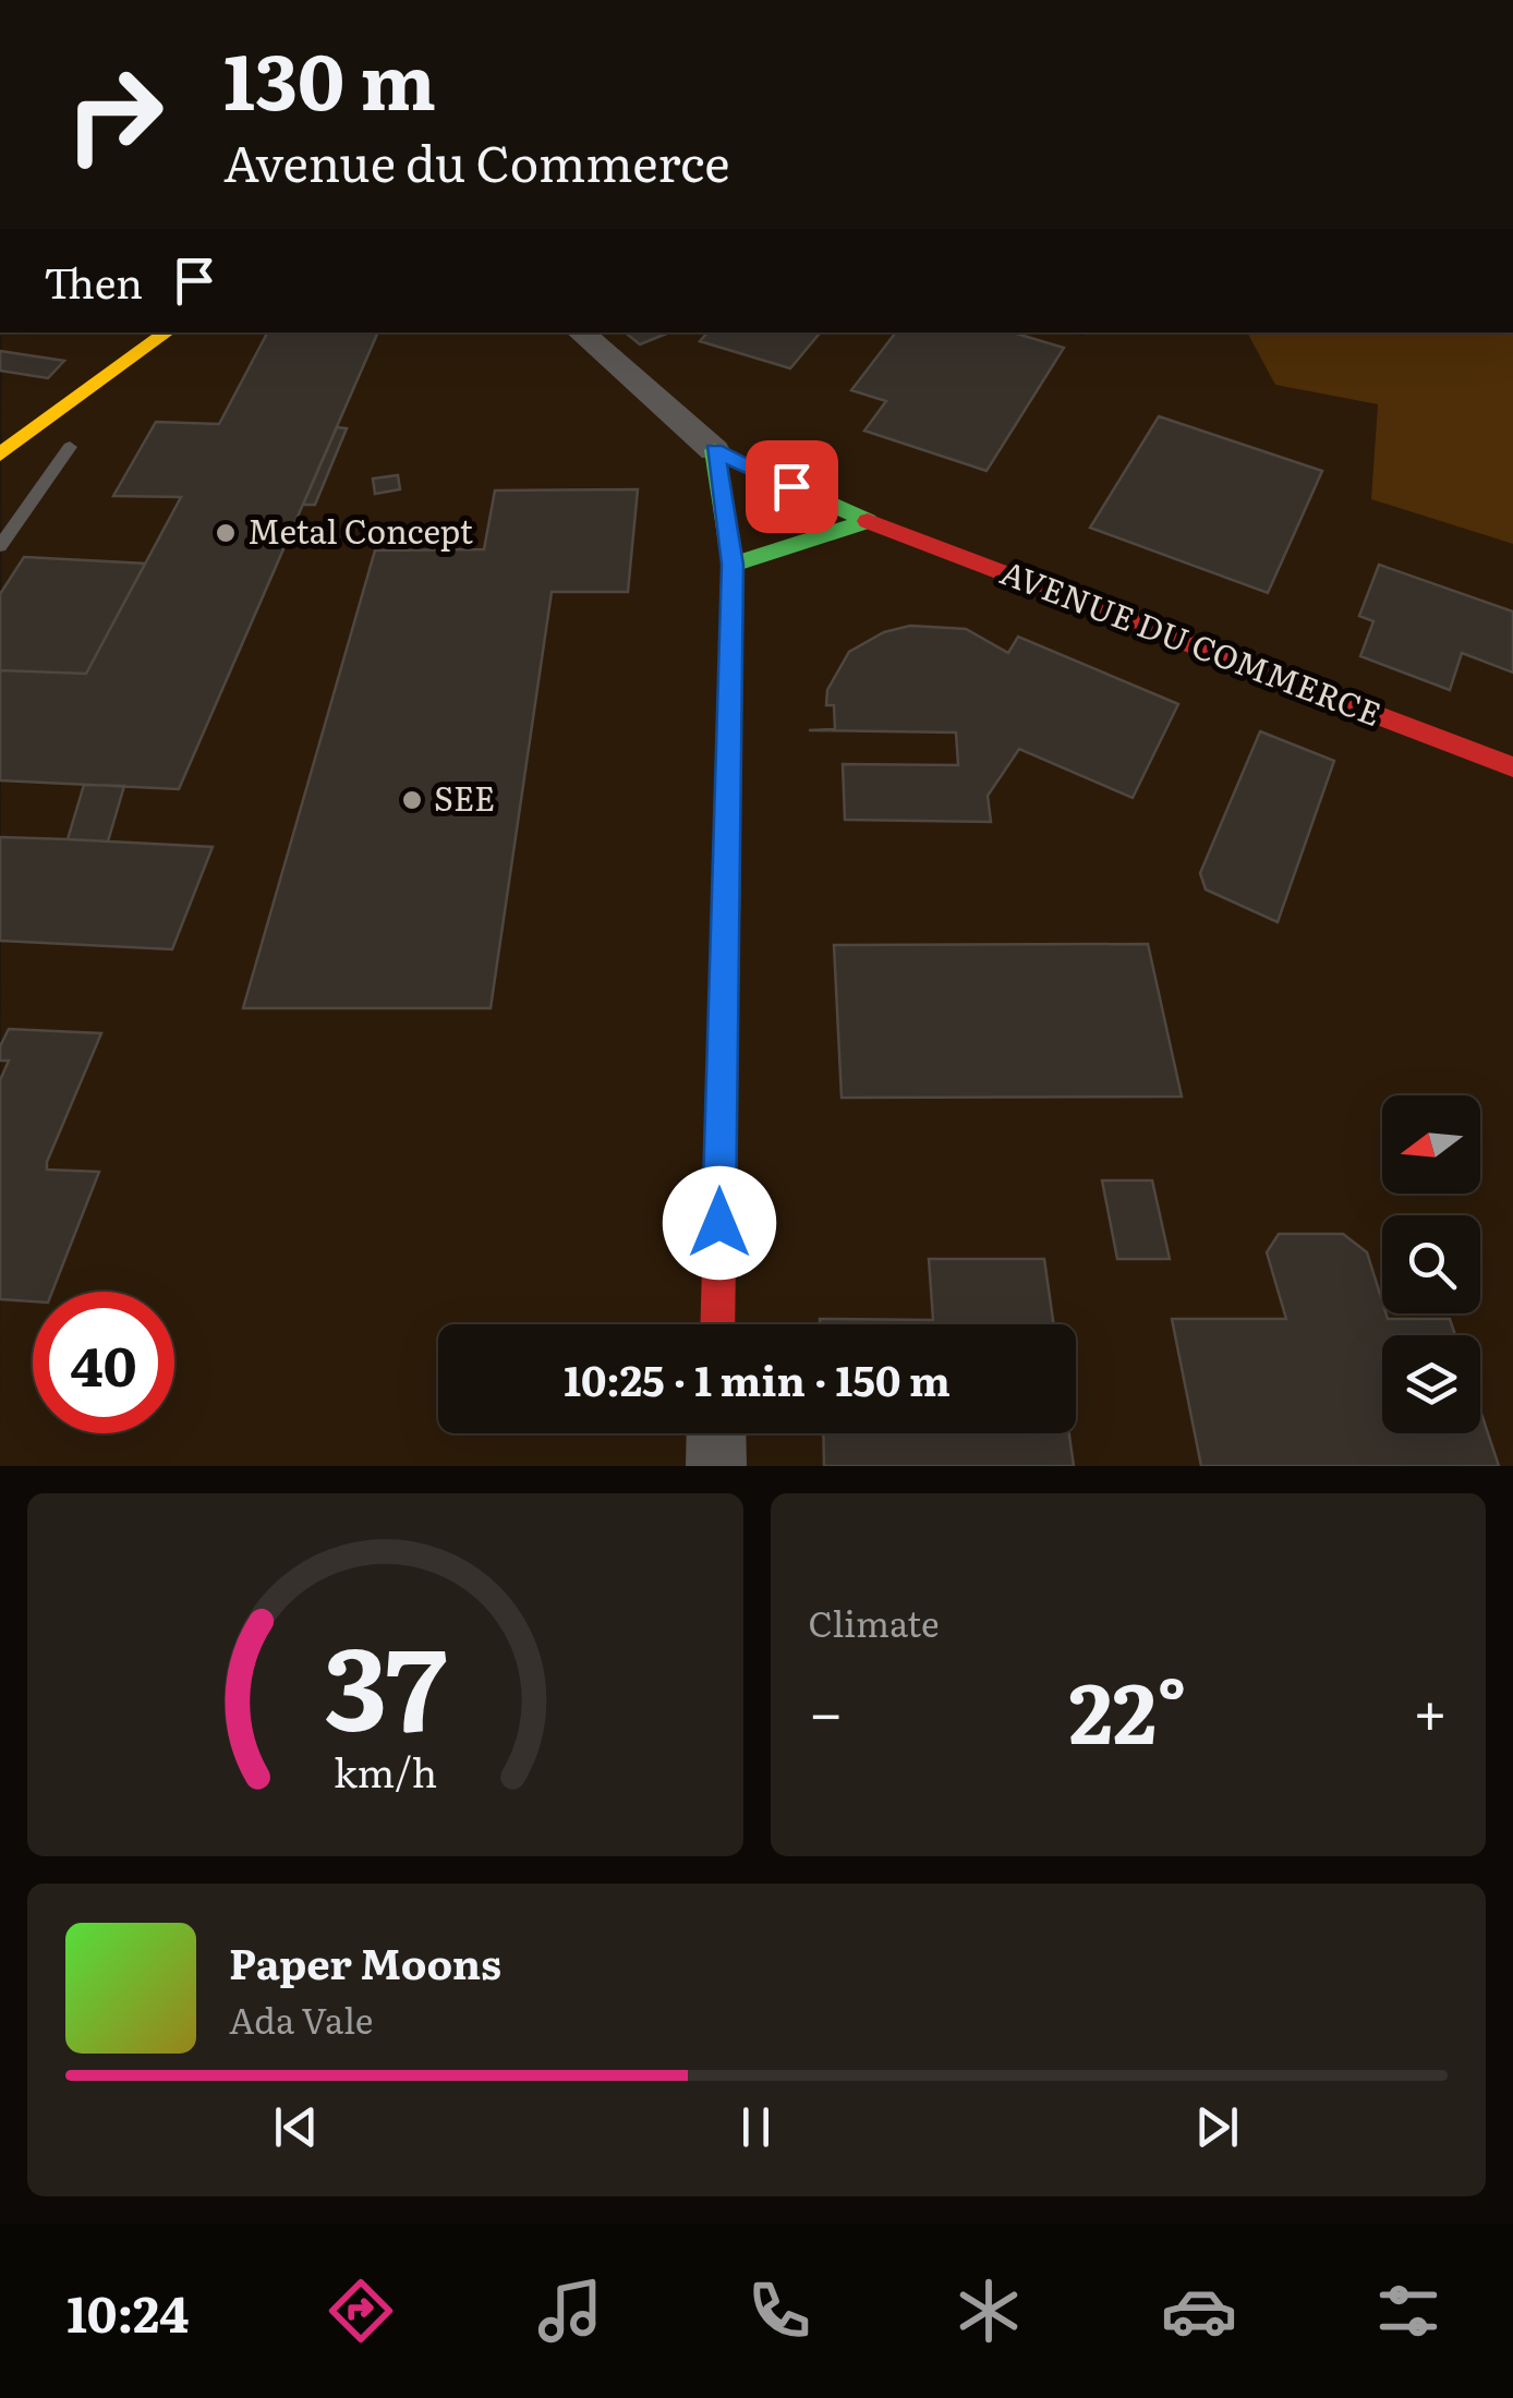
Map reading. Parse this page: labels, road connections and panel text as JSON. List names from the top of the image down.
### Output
{
  "streets": {
    "street": ["AVENUE DU COMMERCE"]
  },
  "places": ["Metal Concept", "SEE"],
  "north": "left",
  "page": {
    "turn": ["130 m", "Avenue du Commerce"],
    "then": "Then",
    "limit": "40",
    "trip": "10:25 · 1 min · 150 m",
    "tile": "Climate",
    "heat": ["−", "22°", "+"],
    "song": ["Paper Moons", "Ada Vale"],
    "tabs": "10:24",
    "gauge": ["37", "km/h"]
  }
}
